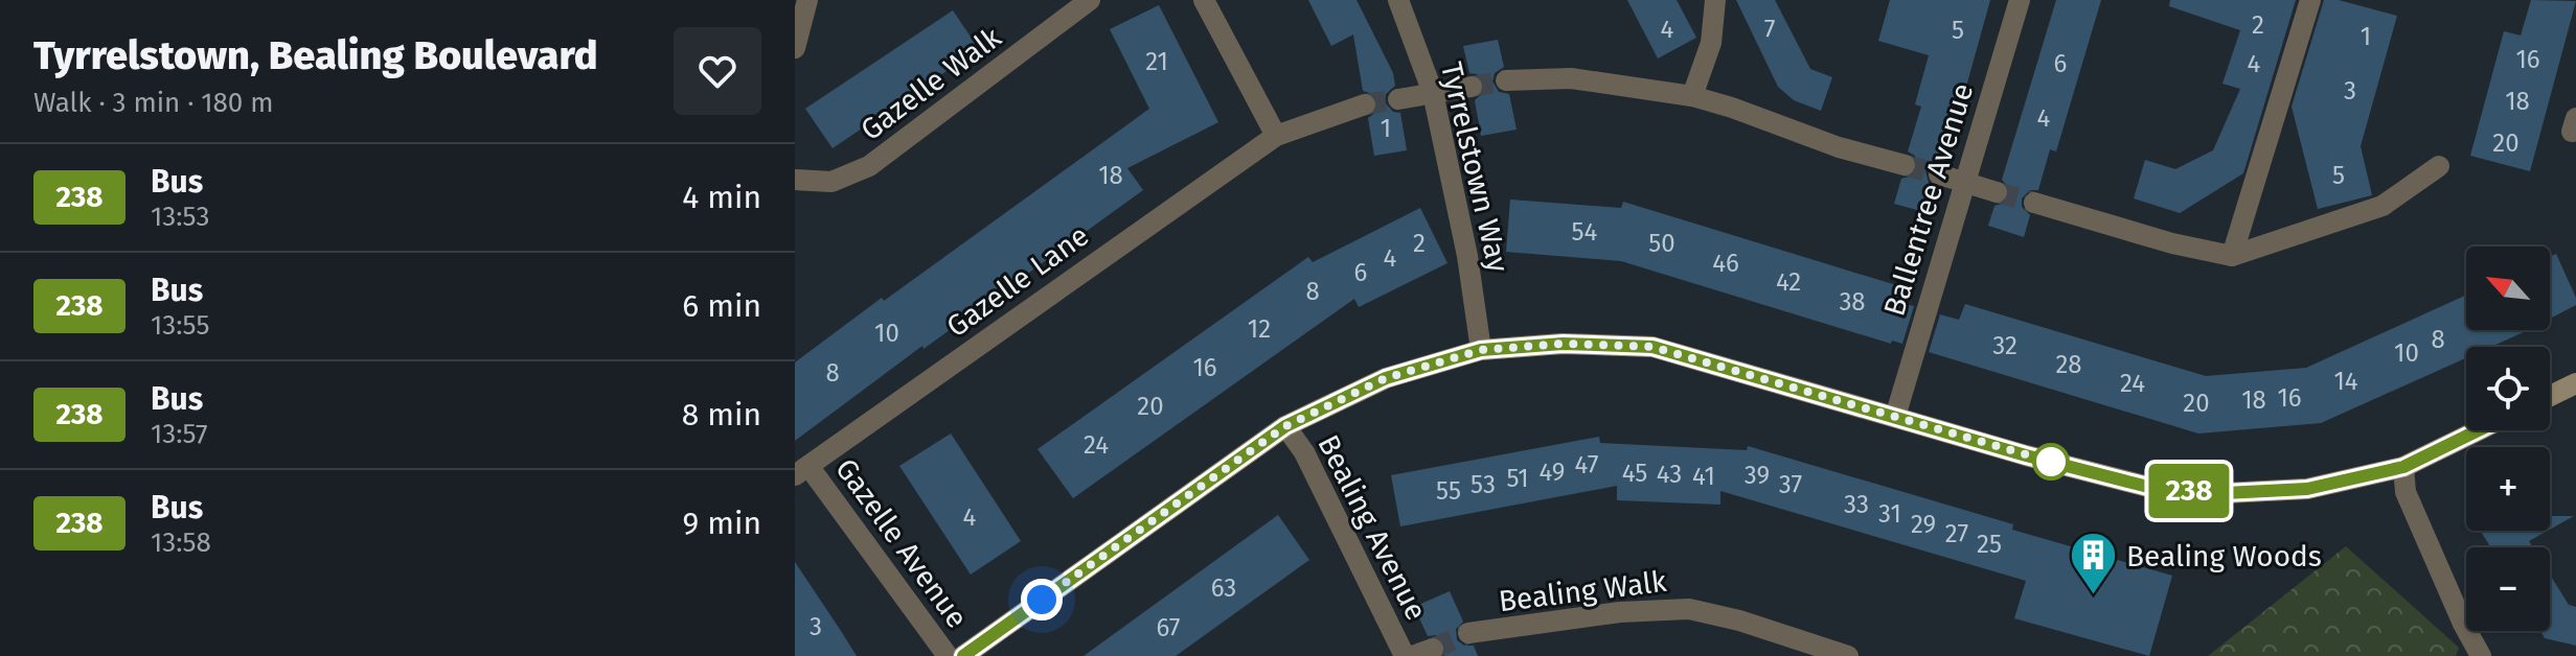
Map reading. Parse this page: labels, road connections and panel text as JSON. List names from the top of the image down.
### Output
{
  "streets": {
    "street": [
      "Gazelle Walk",
      "Tyrrelstown Way",
      "Ballentree Avenue",
      "Gazelle Lane",
      "Bealing Avenue",
      "Gazelle Avenue",
      "Bealing Walk"
    ]
  },
  "crossings": [
    ["Gazelle Lane", "Gazelle Avenue"]
  ],
  "places": {
    "building": ["Bealing Woods"]
  },
  "lines": ["bus line 238"],
  "house_numbers": [
    "2",
    "4",
    "7",
    "5",
    "1",
    "16",
    "21",
    "6",
    "4",
    "3",
    "18",
    "4",
    "1",
    "20",
    "18",
    "5",
    "54",
    "2",
    "50",
    "4",
    "46",
    "6",
    "42",
    "8",
    "38",
    "12",
    "10",
    "8",
    "32",
    "10",
    "28",
    "16",
    "8",
    "14",
    "24",
    "16",
    "18",
    "20",
    "20",
    "24",
    "47",
    "49",
    "45",
    "43",
    "39",
    "41",
    "51",
    "53",
    "37",
    "55",
    "33",
    "31",
    "4",
    "29",
    "27",
    "25",
    "63",
    "3",
    "67"
  ],
  "north": "top left",
  "page": {
    "heading": ["Tyrrelstown, Bealing Boulevard", "Walk · 3 min · 180 m"],
    "on_map": "238",
    "list": [
      {
        "mark": "238",
        "name": "Bus",
        "note": "13:53",
        "value": "4 min"
      },
      {
        "mark": "238",
        "name": "Bus",
        "note": "13:55",
        "value": "6 min"
      },
      {
        "mark": "238",
        "name": "Bus",
        "note": "13:57",
        "value": "8 min"
      },
      {
        "mark": "238",
        "name": "Bus",
        "note": "13:58",
        "value": "9 min"
      }
    ],
    "map_buttons": ["+", "−"]
  }
}
